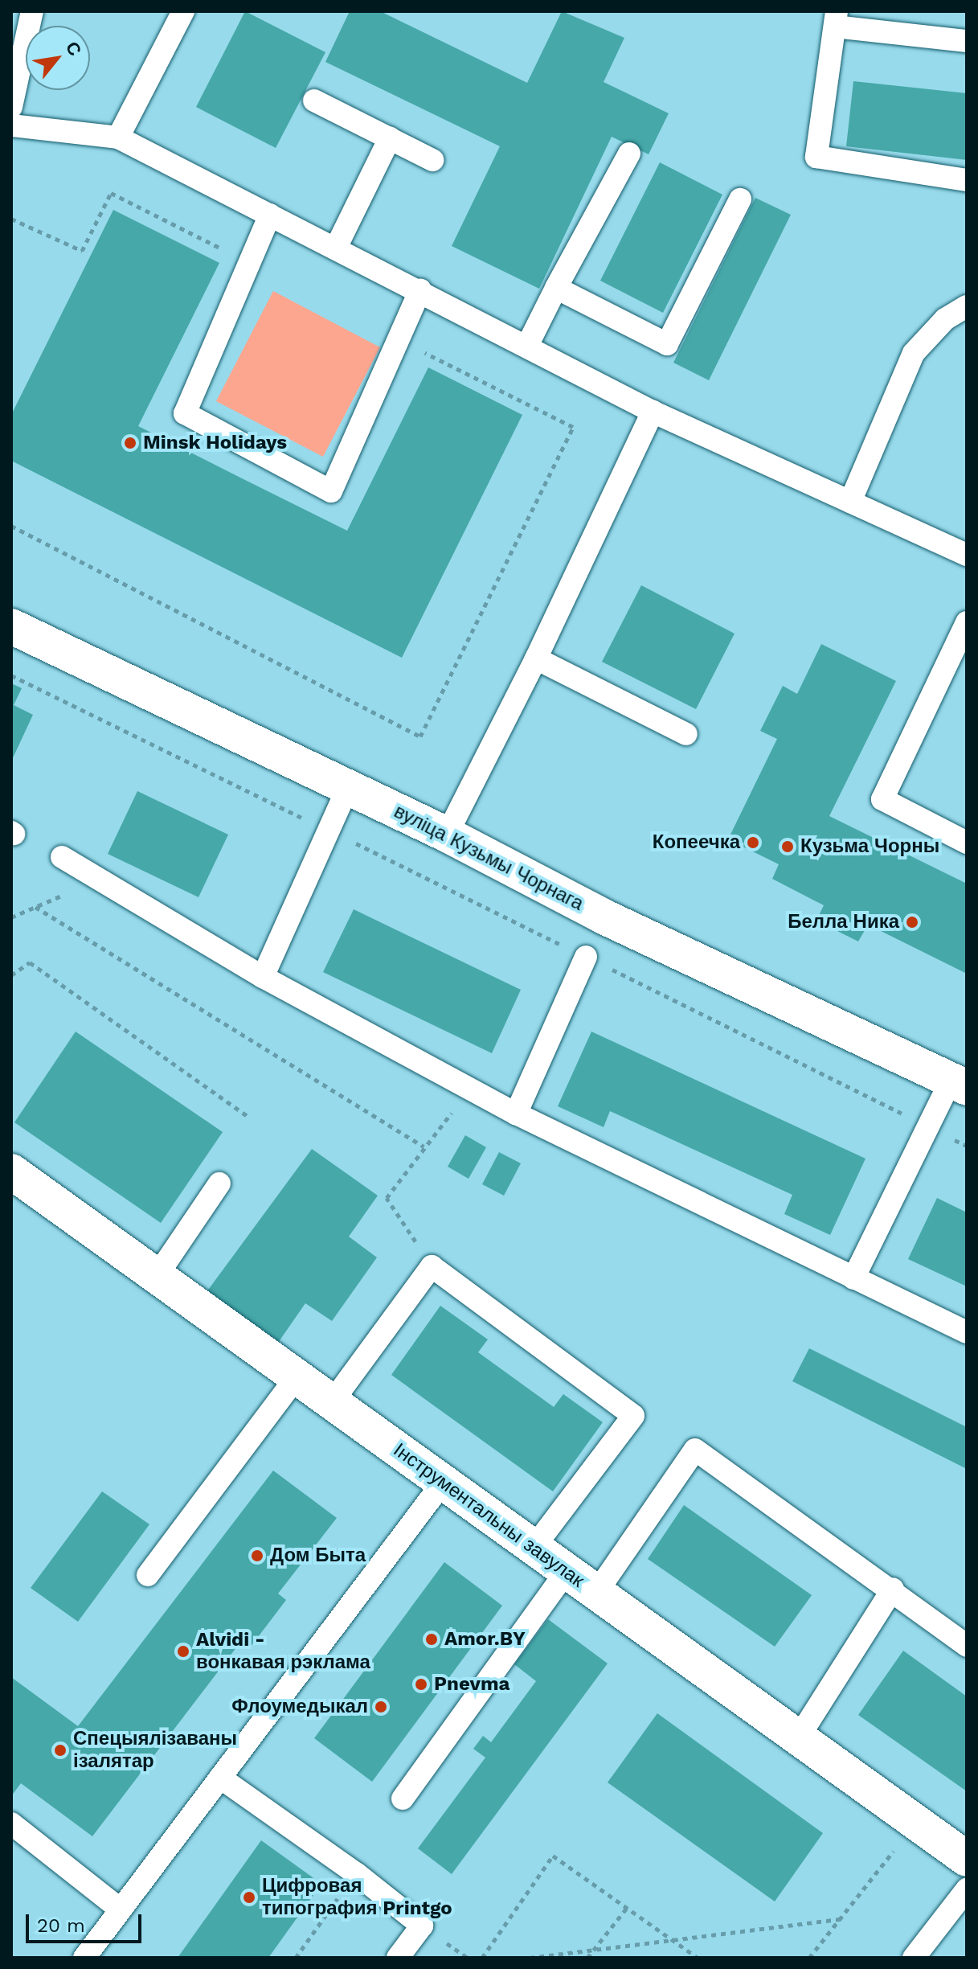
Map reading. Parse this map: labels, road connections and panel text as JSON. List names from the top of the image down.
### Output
{
  "streets": {
    "street": ["вуліца Кузьмы Чорнага", "Інструментальны завулак"]
  },
  "places": [
    "Minsk Holidays",
    "Копеечка",
    "Кузьма Чорны",
    "Белла Ника",
    "Дом Быта",
    "Amor.BY",
    "Alvidi - вонкавая рэклама",
    "Pnevma",
    "Флоумедыкал",
    "Спецыялізаваны ізалятар",
    "Цифровая типография Printgo"
  ],
  "scale_bar": "20 m",
  "north": "top right"
}
